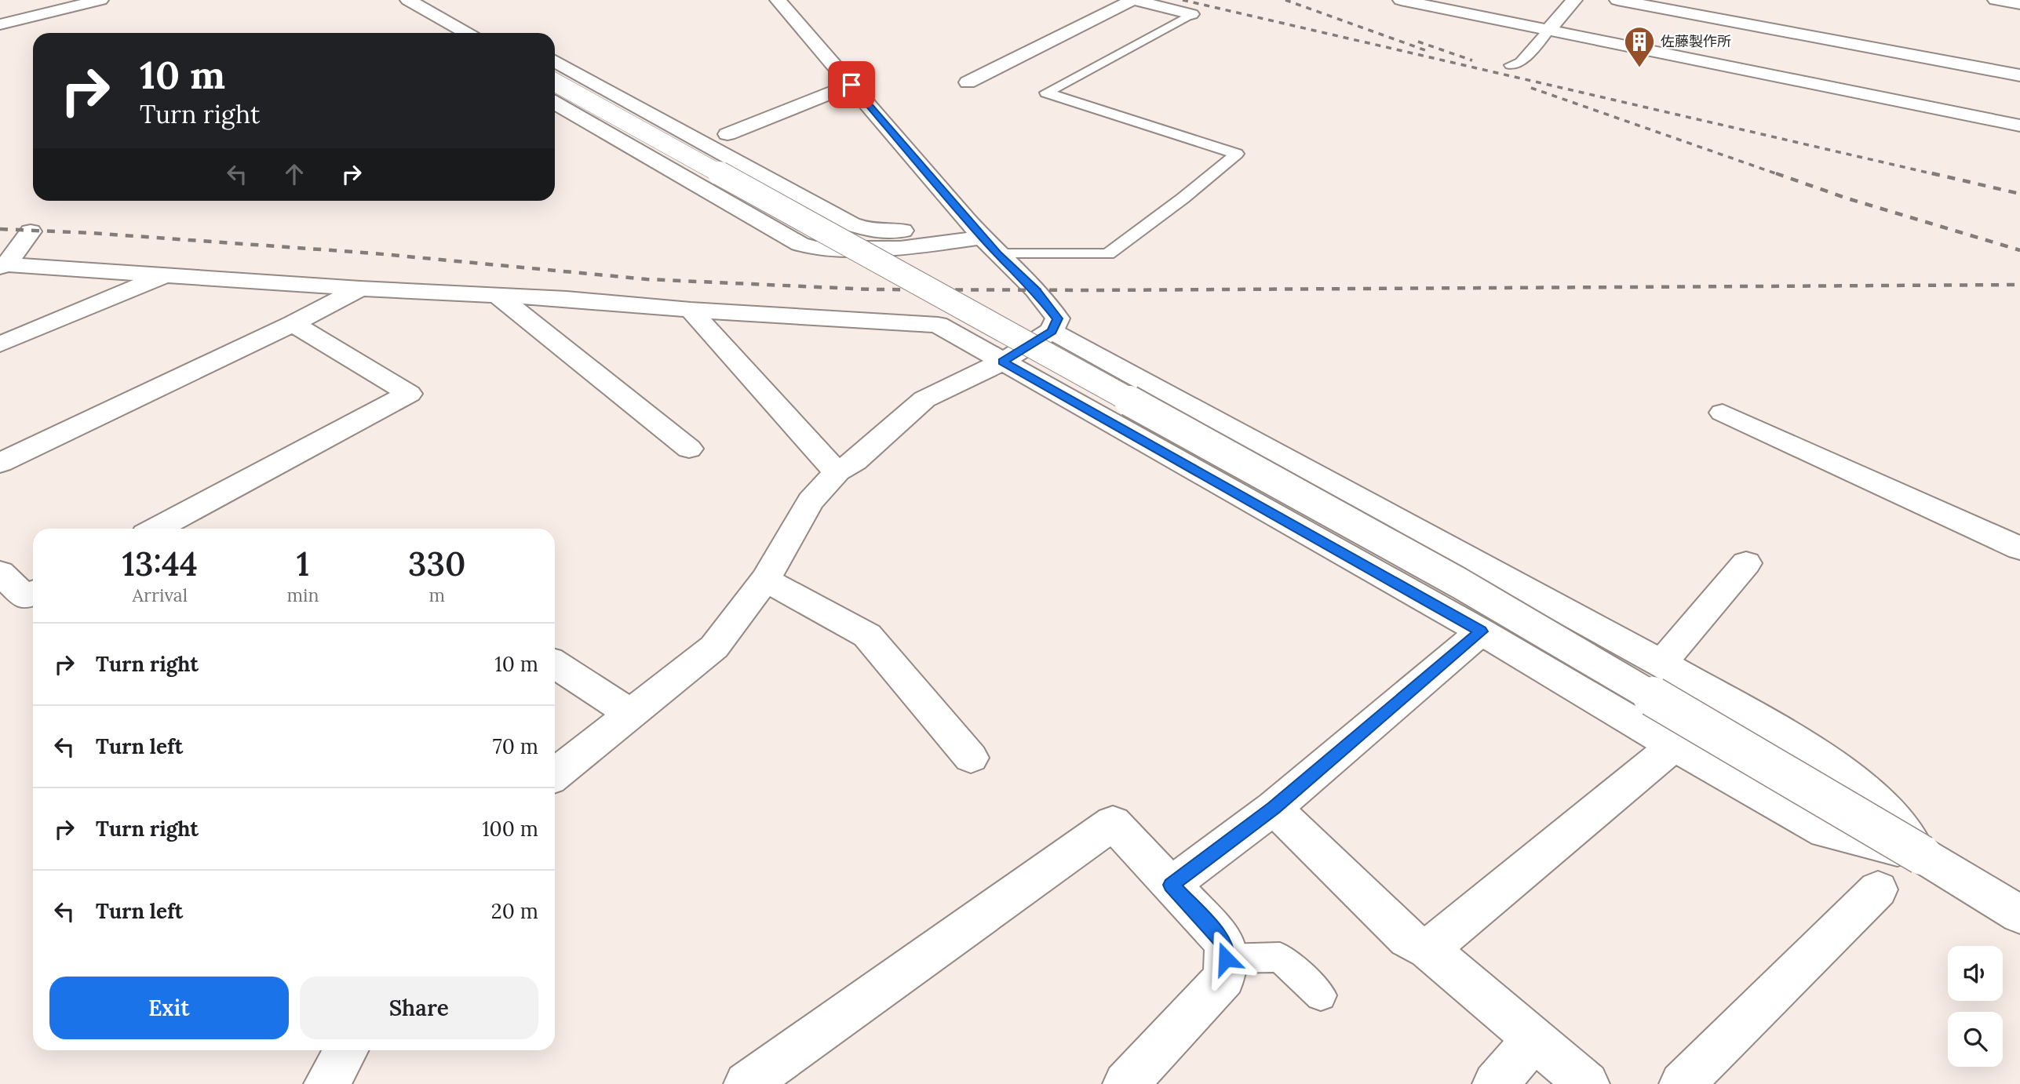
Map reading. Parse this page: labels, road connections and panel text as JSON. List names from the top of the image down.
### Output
{
  "places": {
    "building": ["佐藤製作所"]
  },
  "page": {
    "turn": ["10 m", "Turn right"],
    "eta": [
      "13:44",
      "Arrival",
      "1",
      "min",
      "330",
      "m"
    ],
    "list": [
      {
        "name": "Turn right",
        "value": "10 m"
      },
      {
        "name": "Turn left",
        "value": "70 m"
      },
      {
        "name": "Turn right",
        "value": "100 m"
      },
      {
        "name": "Turn left",
        "value": "20 m"
      }
    ],
    "buttons": ["Exit", "Share"]
  }
}
